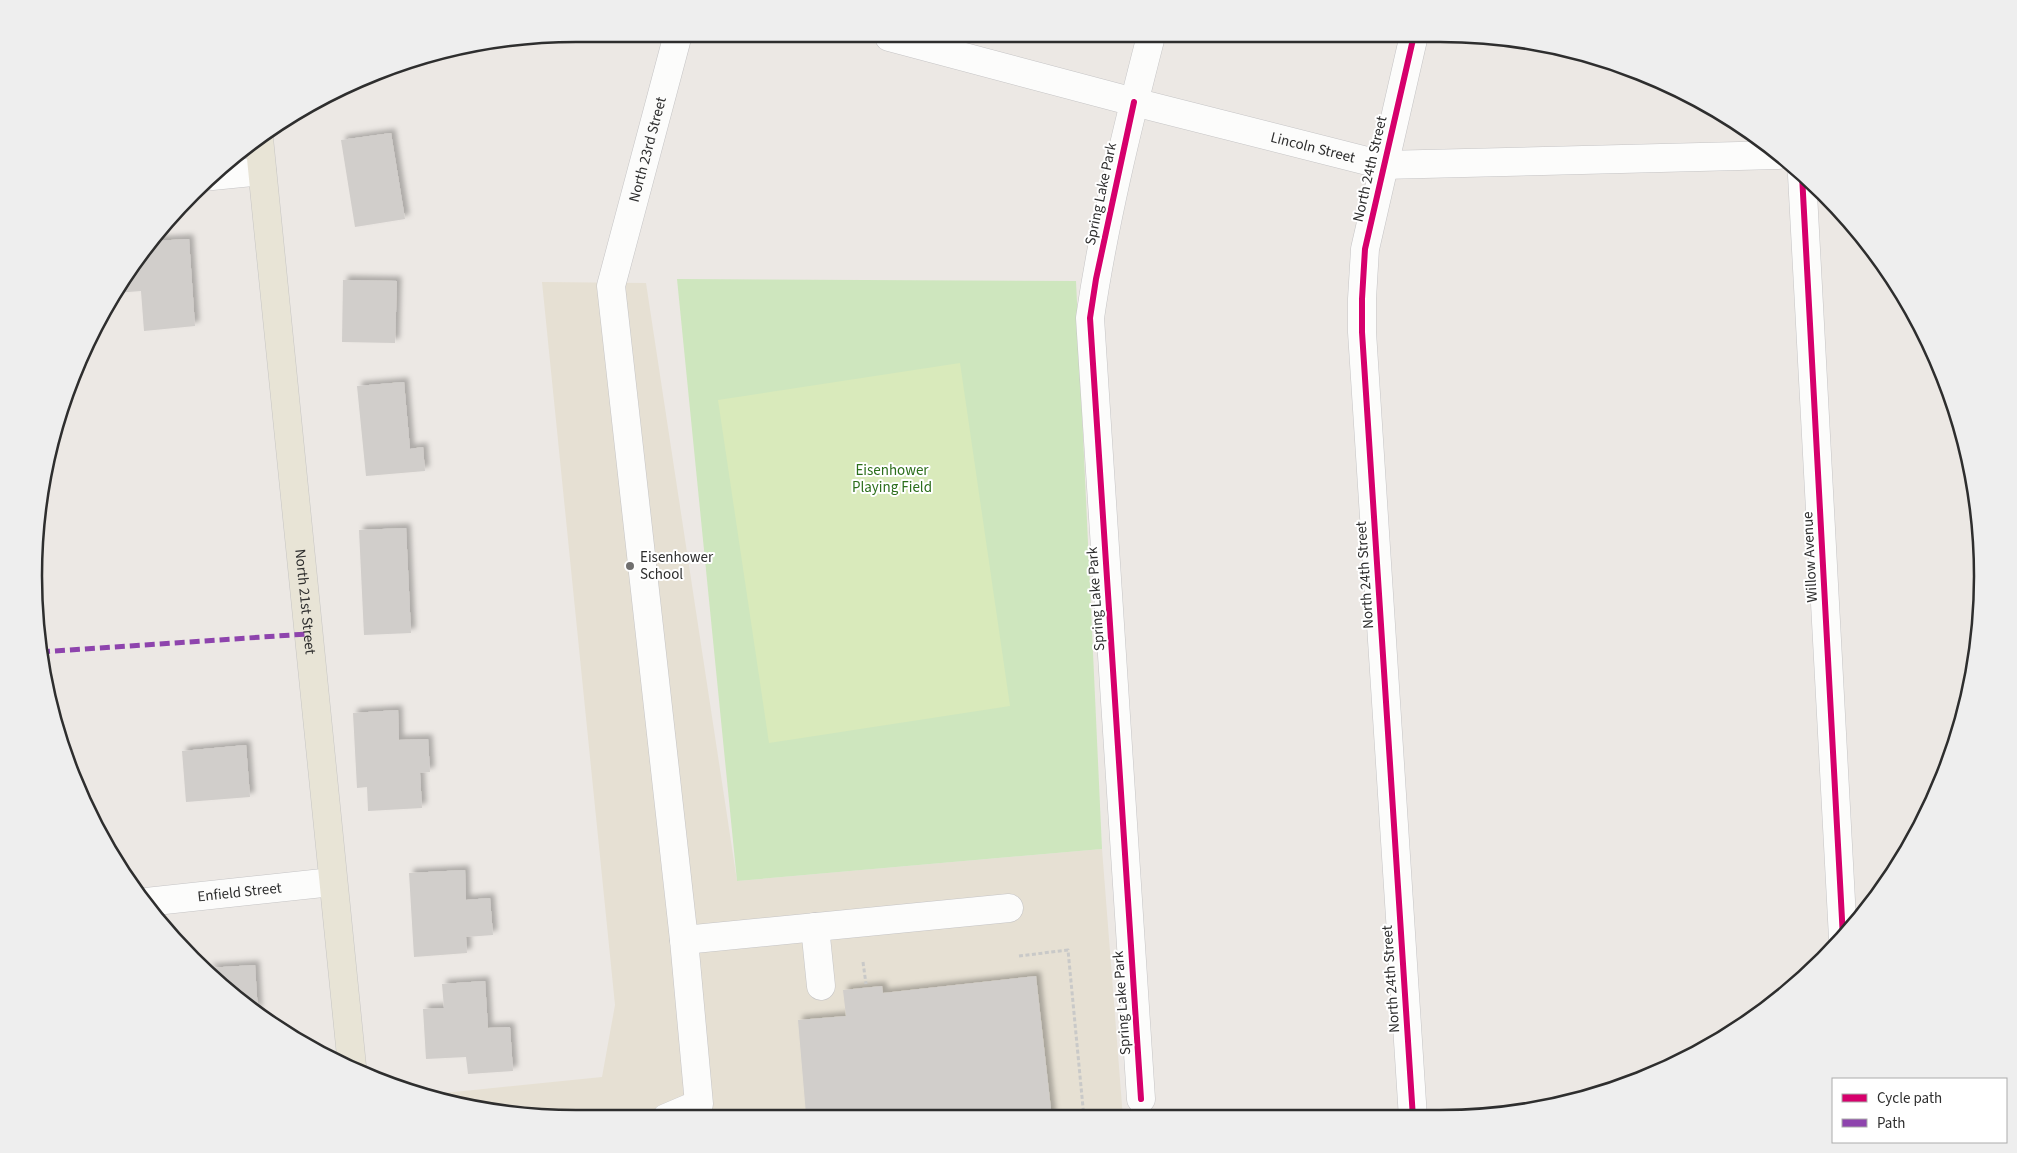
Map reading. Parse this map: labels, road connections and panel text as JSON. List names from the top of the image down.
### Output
{
  "streets": {
    "main road": ["North 21st Street"],
    "street": [
      "Lincoln Street",
      "North 23rd Street",
      "North 24th Street",
      "Spring Lake Park",
      "Willow Avenue",
      "Enfield Street"
    ]
  },
  "crossings": [
    ["Lincoln Street", "North 24th Street"],
    ["Lincoln Street", "Spring Lake Park"],
    ["North 21st Street", "Enfield Street"]
  ],
  "parks": ["Eisenhower Playing Field"],
  "places": ["Eisenhower School"],
  "legend": ["Cycle path", "Path"]
}
